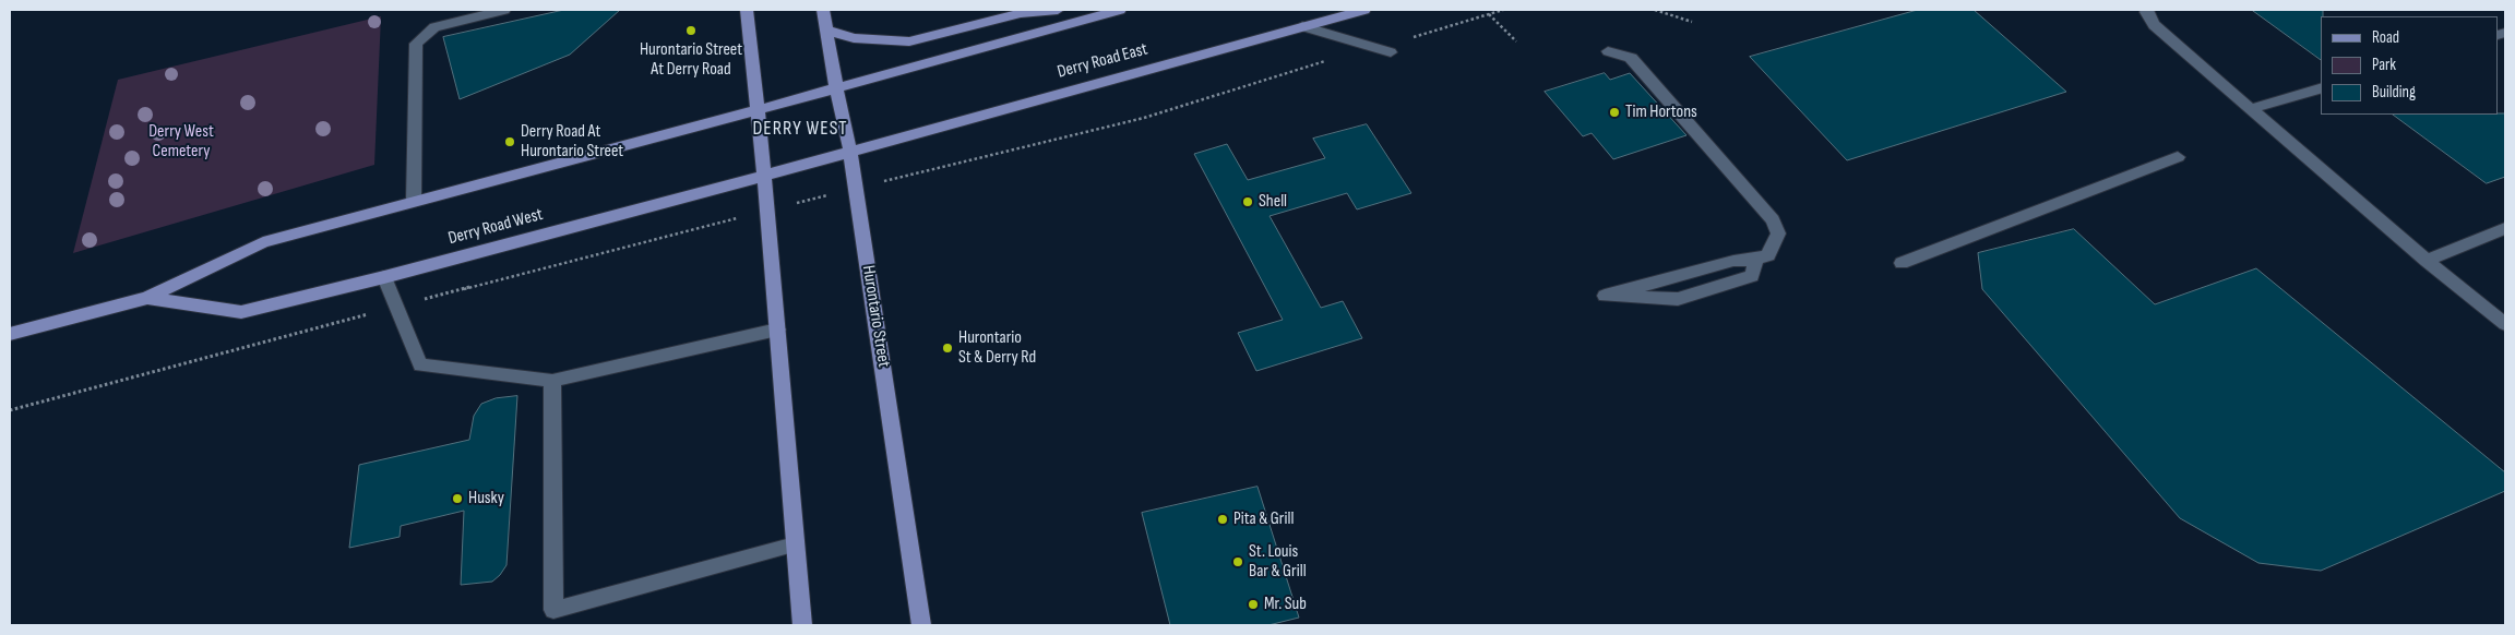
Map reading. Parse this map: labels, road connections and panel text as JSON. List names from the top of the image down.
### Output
{
  "streets": {
    "main road": ["Derry Road East", "Derry Road West", "Hurontario Street"]
  },
  "crossings": [
    ["Derry Road East", "Derry Road West"],
    ["Derry Road East", "Hurontario Street"],
    ["Derry Road West", "Hurontario Street"]
  ],
  "districts": ["DERRY WEST"],
  "parks": ["Derry West Cemetery"],
  "places": [
    "Hurontario Street At Derry Road",
    "Tim Hortons",
    "Derry Road At Hurontario Street",
    "Shell",
    "Hurontario St & Derry Rd",
    "Husky",
    "Pita & Grill",
    "St. Louis Bar & Grill",
    "Mr. Sub"
  ],
  "legend": ["Road", "Park", "Building"]
}
